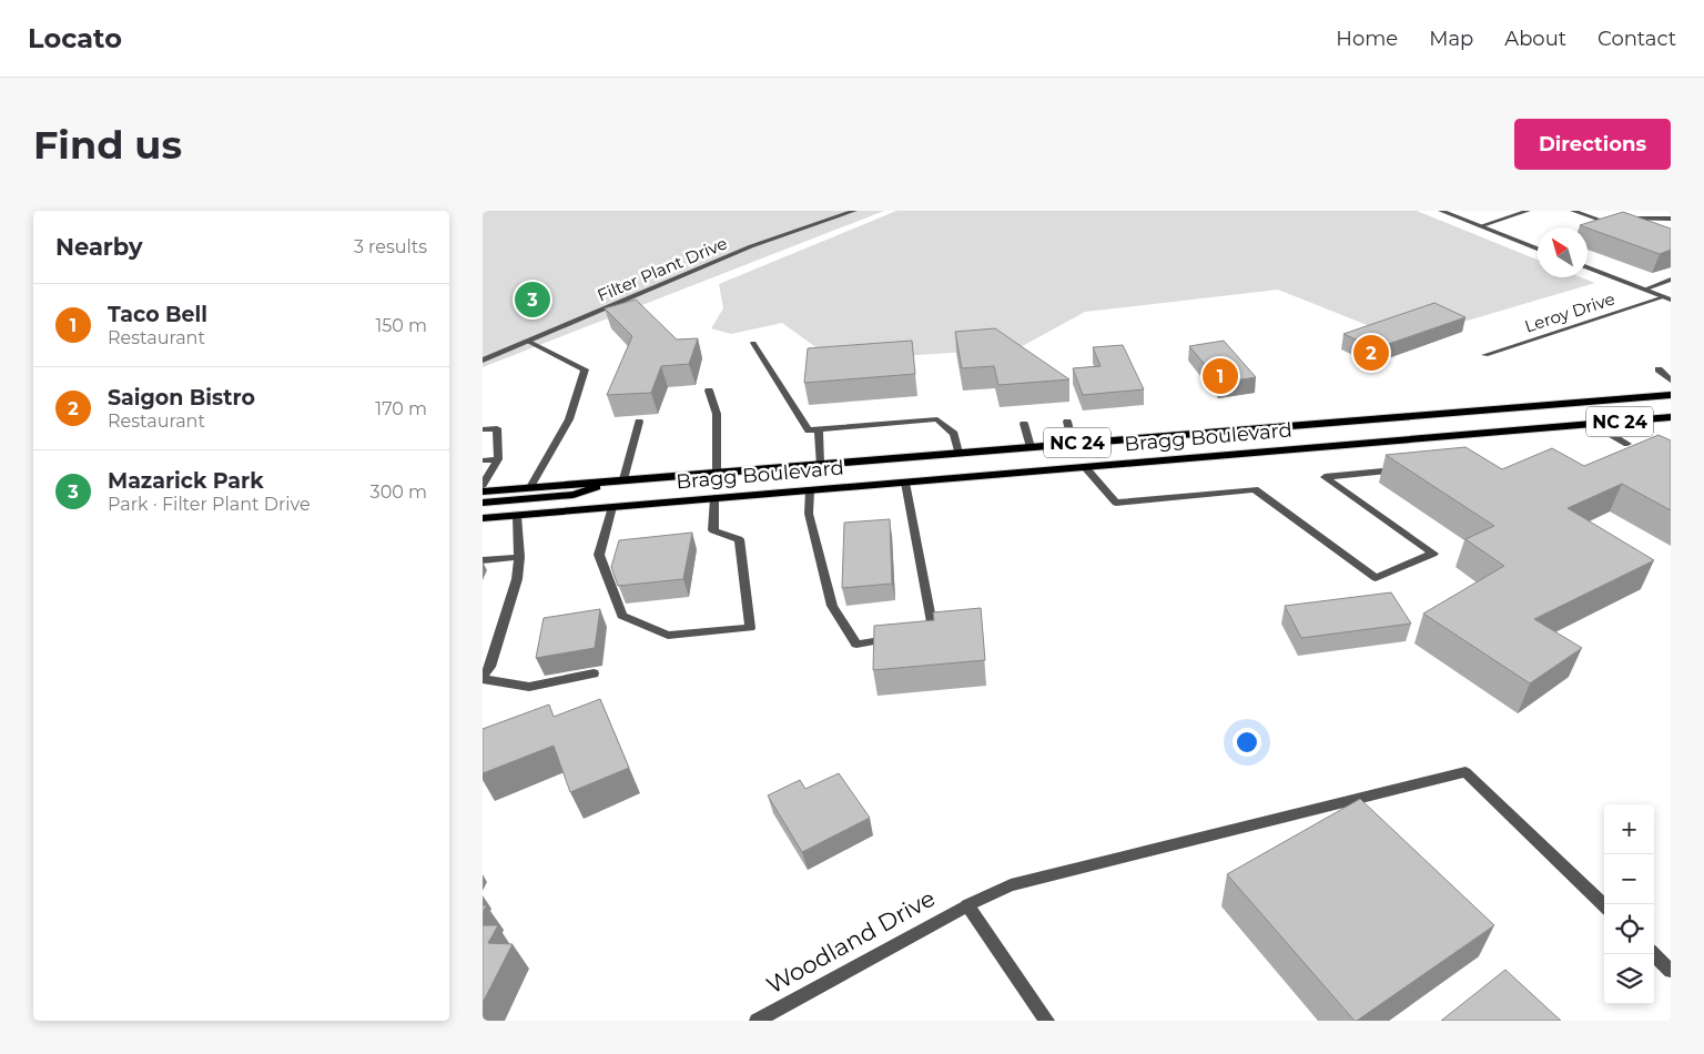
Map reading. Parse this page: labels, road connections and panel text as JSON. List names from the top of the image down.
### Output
{
  "streets": {
    "main road": ["NC 24", "Bragg Boulevard"],
    "street": ["Filter Plant Drive", "Leroy Drive", "Woodland Drive"]
  },
  "north": "top left",
  "page": {
    "header": "Locato",
    "nav": [
      "Home",
      "Map",
      "About",
      "Contact"
    ],
    "buttons": "Directions",
    "title": "Find us",
    "heading": ["Nearby", "3 results"],
    "pins": ["3", "2", "1"],
    "list": [
      {
        "mark": "1",
        "name": "Taco Bell",
        "note": "Restaurant",
        "value": "150 m"
      },
      {
        "mark": "2",
        "name": "Saigon Bistro",
        "note": "Restaurant",
        "value": "170 m"
      },
      {
        "mark": "3",
        "name": "Mazarick Park",
        "note": "Park · Filter Plant Drive",
        "value": "300 m"
      }
    ],
    "map_buttons": ["+", "−"]
  }
}
